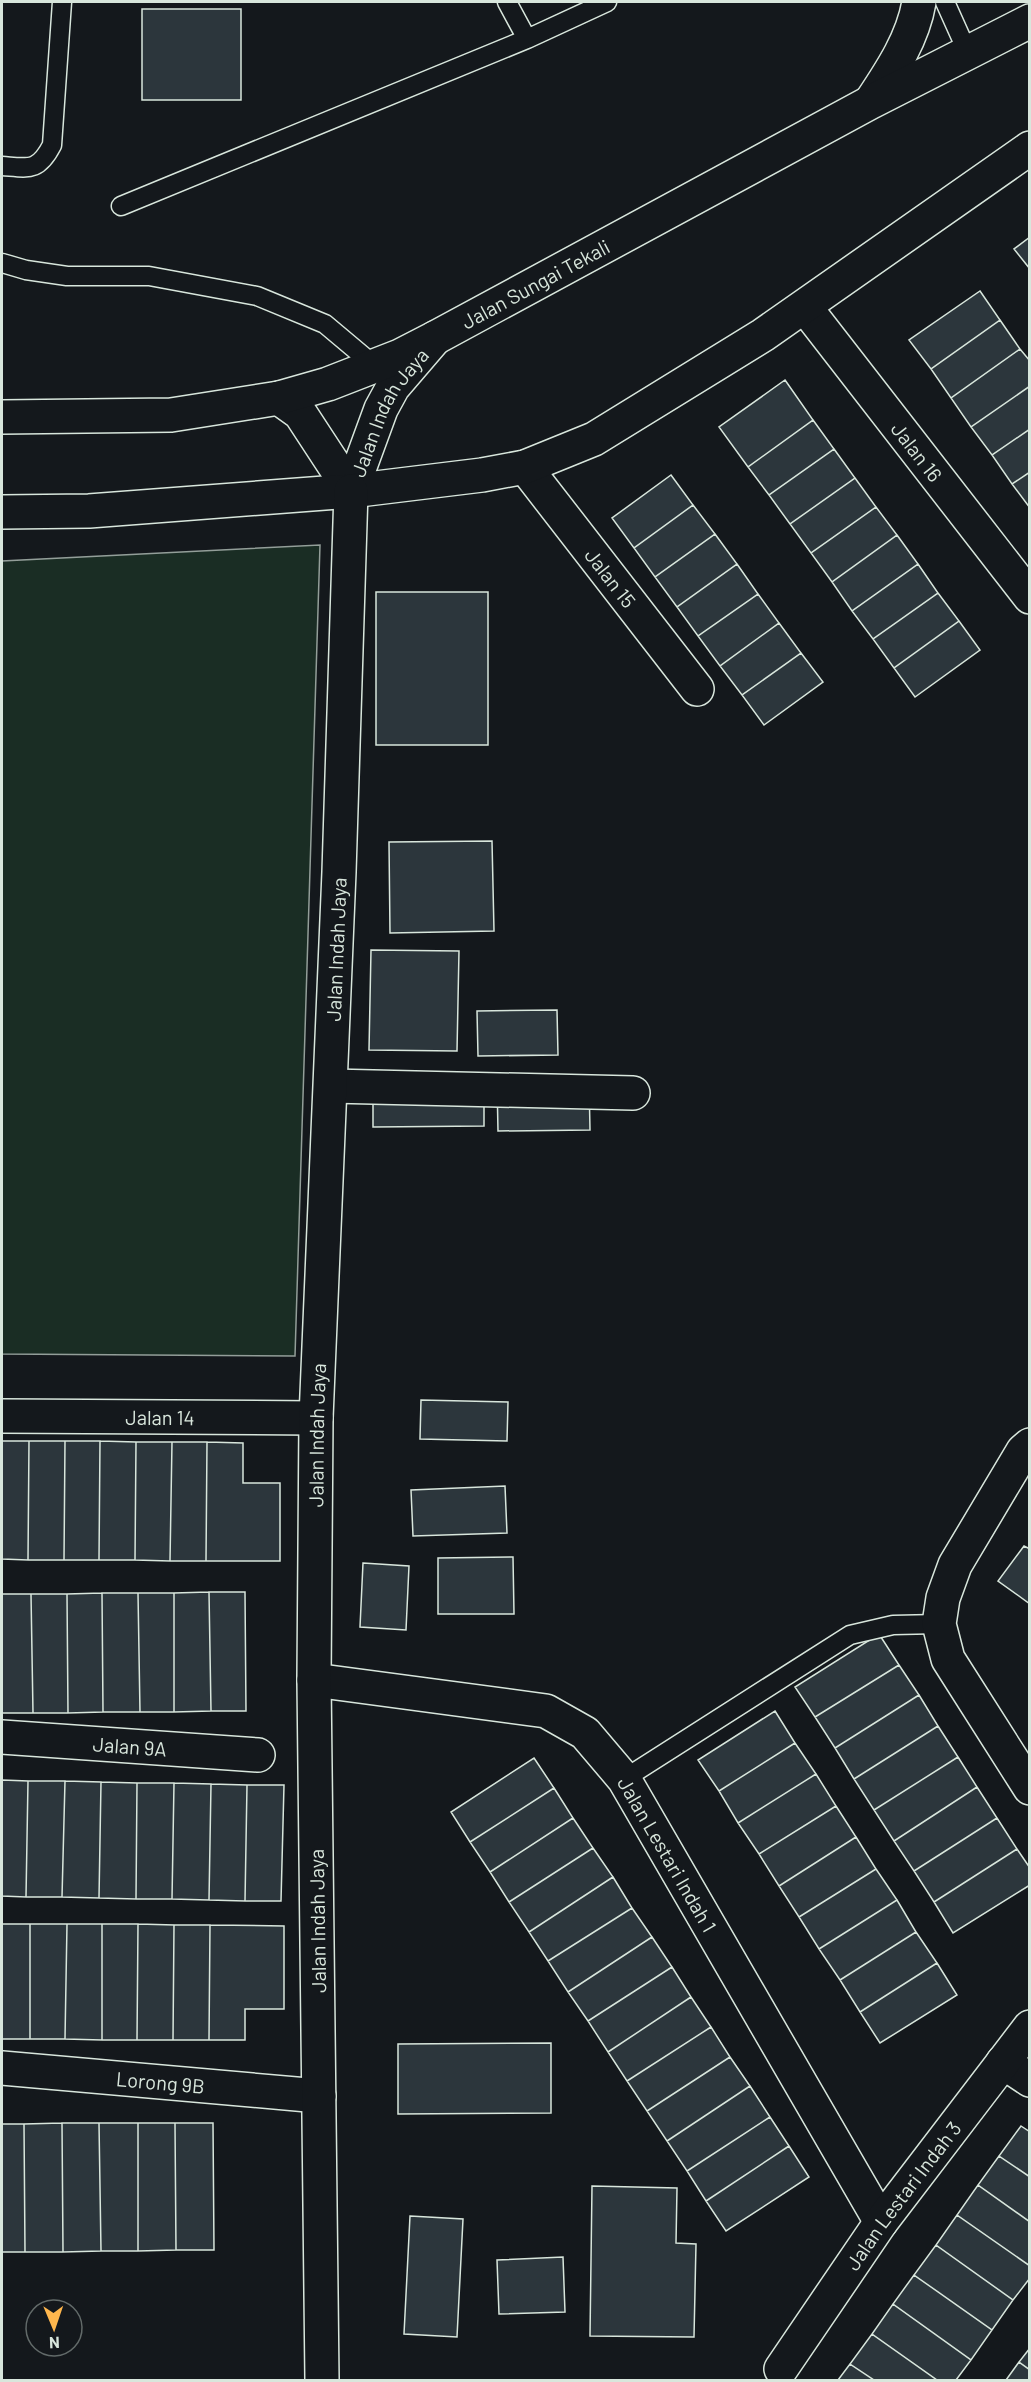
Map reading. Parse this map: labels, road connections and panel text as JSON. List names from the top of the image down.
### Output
{
  "streets": {
    "street": [
      "Jalan Sungai Tekali",
      "Jalan Indah Jaya",
      "Jalan 16",
      "Jalan 15",
      "Jalan 14",
      "Jalan 9A",
      "Jalan Lestari Indah 1",
      "Lorong 9B",
      "Jalan Lestari Indah 3"
    ]
  },
  "crossings": [
    ["Jalan Sungai Tekali", "Jalan Indah Jaya"],
    ["Jalan Indah Jaya", "Jalan 14"],
    ["Jalan Indah Jaya", "Jalan Lestari Indah 1"],
    ["Jalan Indah Jaya", "Lorong 9B"],
    ["Jalan Lestari Indah 1", "Jalan Lestari Indah 3"]
  ],
  "north": "bottom"
}
